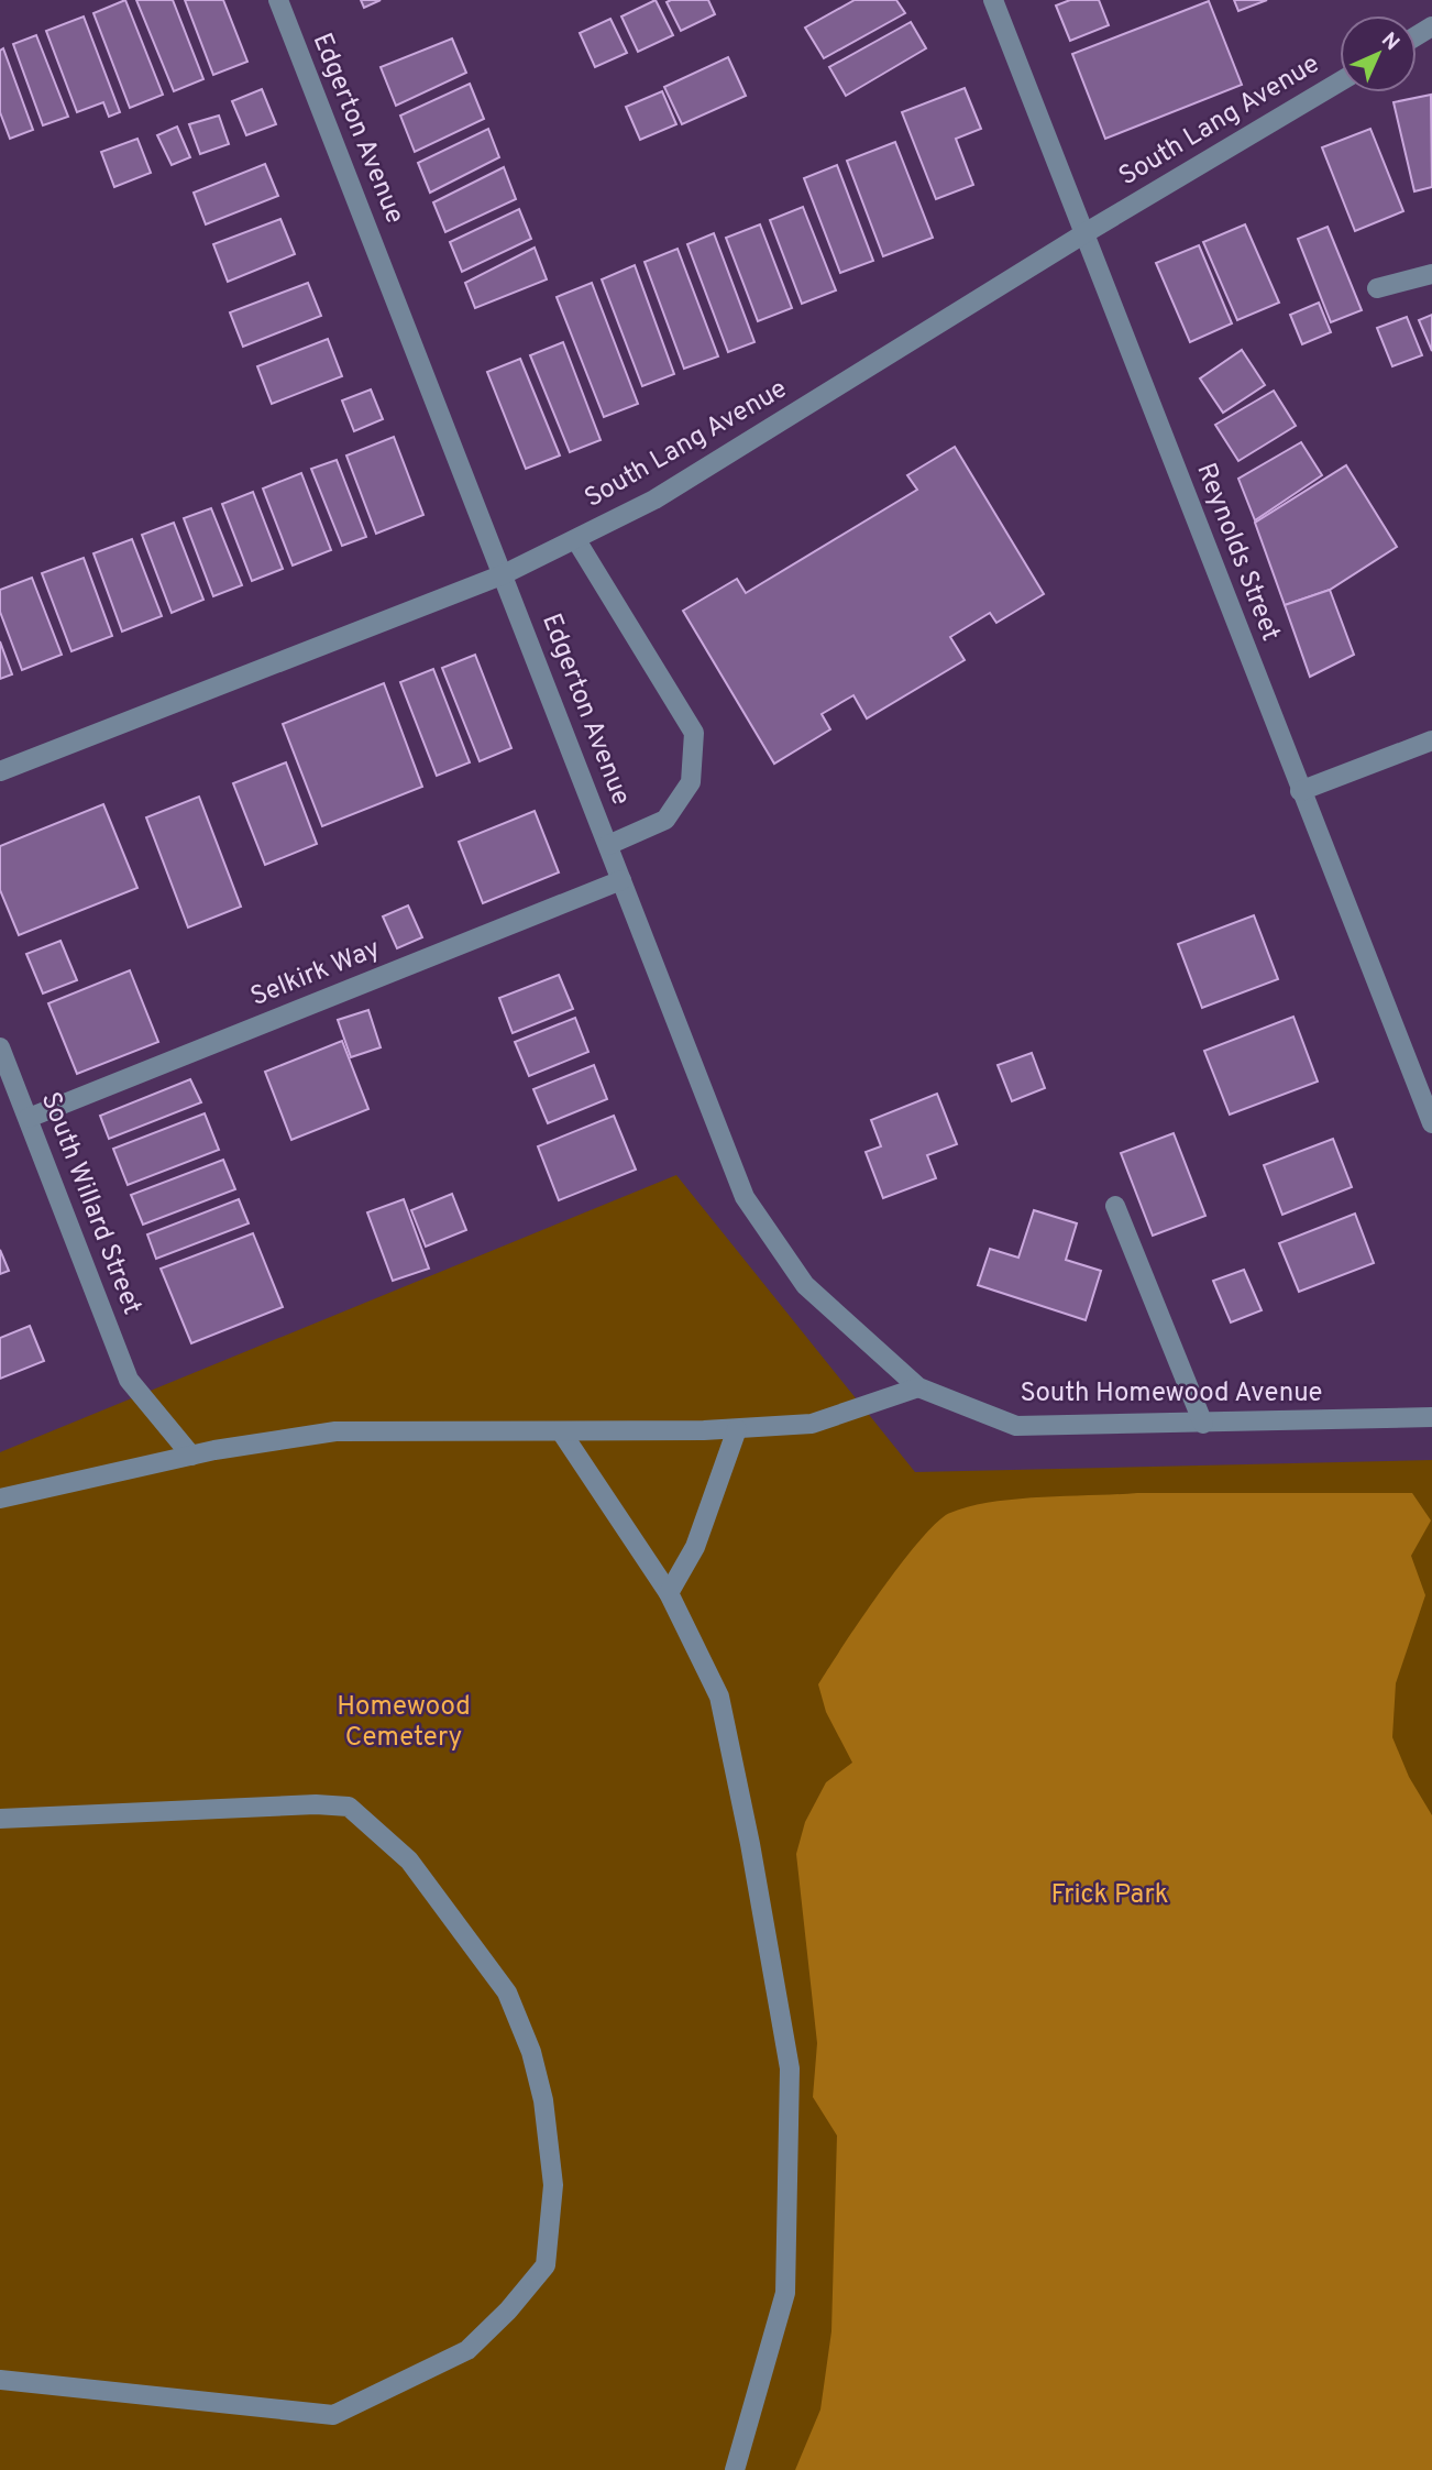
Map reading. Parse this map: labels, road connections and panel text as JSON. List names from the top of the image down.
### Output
{
  "streets": {
    "street": [
      "South Lang Avenue",
      "Edgerton Avenue",
      "Reynolds Street",
      "Selkirk Way",
      "South Willard Street",
      "South Homewood Avenue"
    ]
  },
  "crossings": [
    ["South Lang Avenue", "Edgerton Avenue"],
    ["South Lang Avenue", "Reynolds Street"],
    ["Edgerton Avenue", "Selkirk Way"],
    ["Edgerton Avenue", "South Homewood Avenue"],
    ["Selkirk Way", "South Willard Street"]
  ],
  "parks": ["Homewood Cemetery", "Frick Park"],
  "north": "top right"
}
